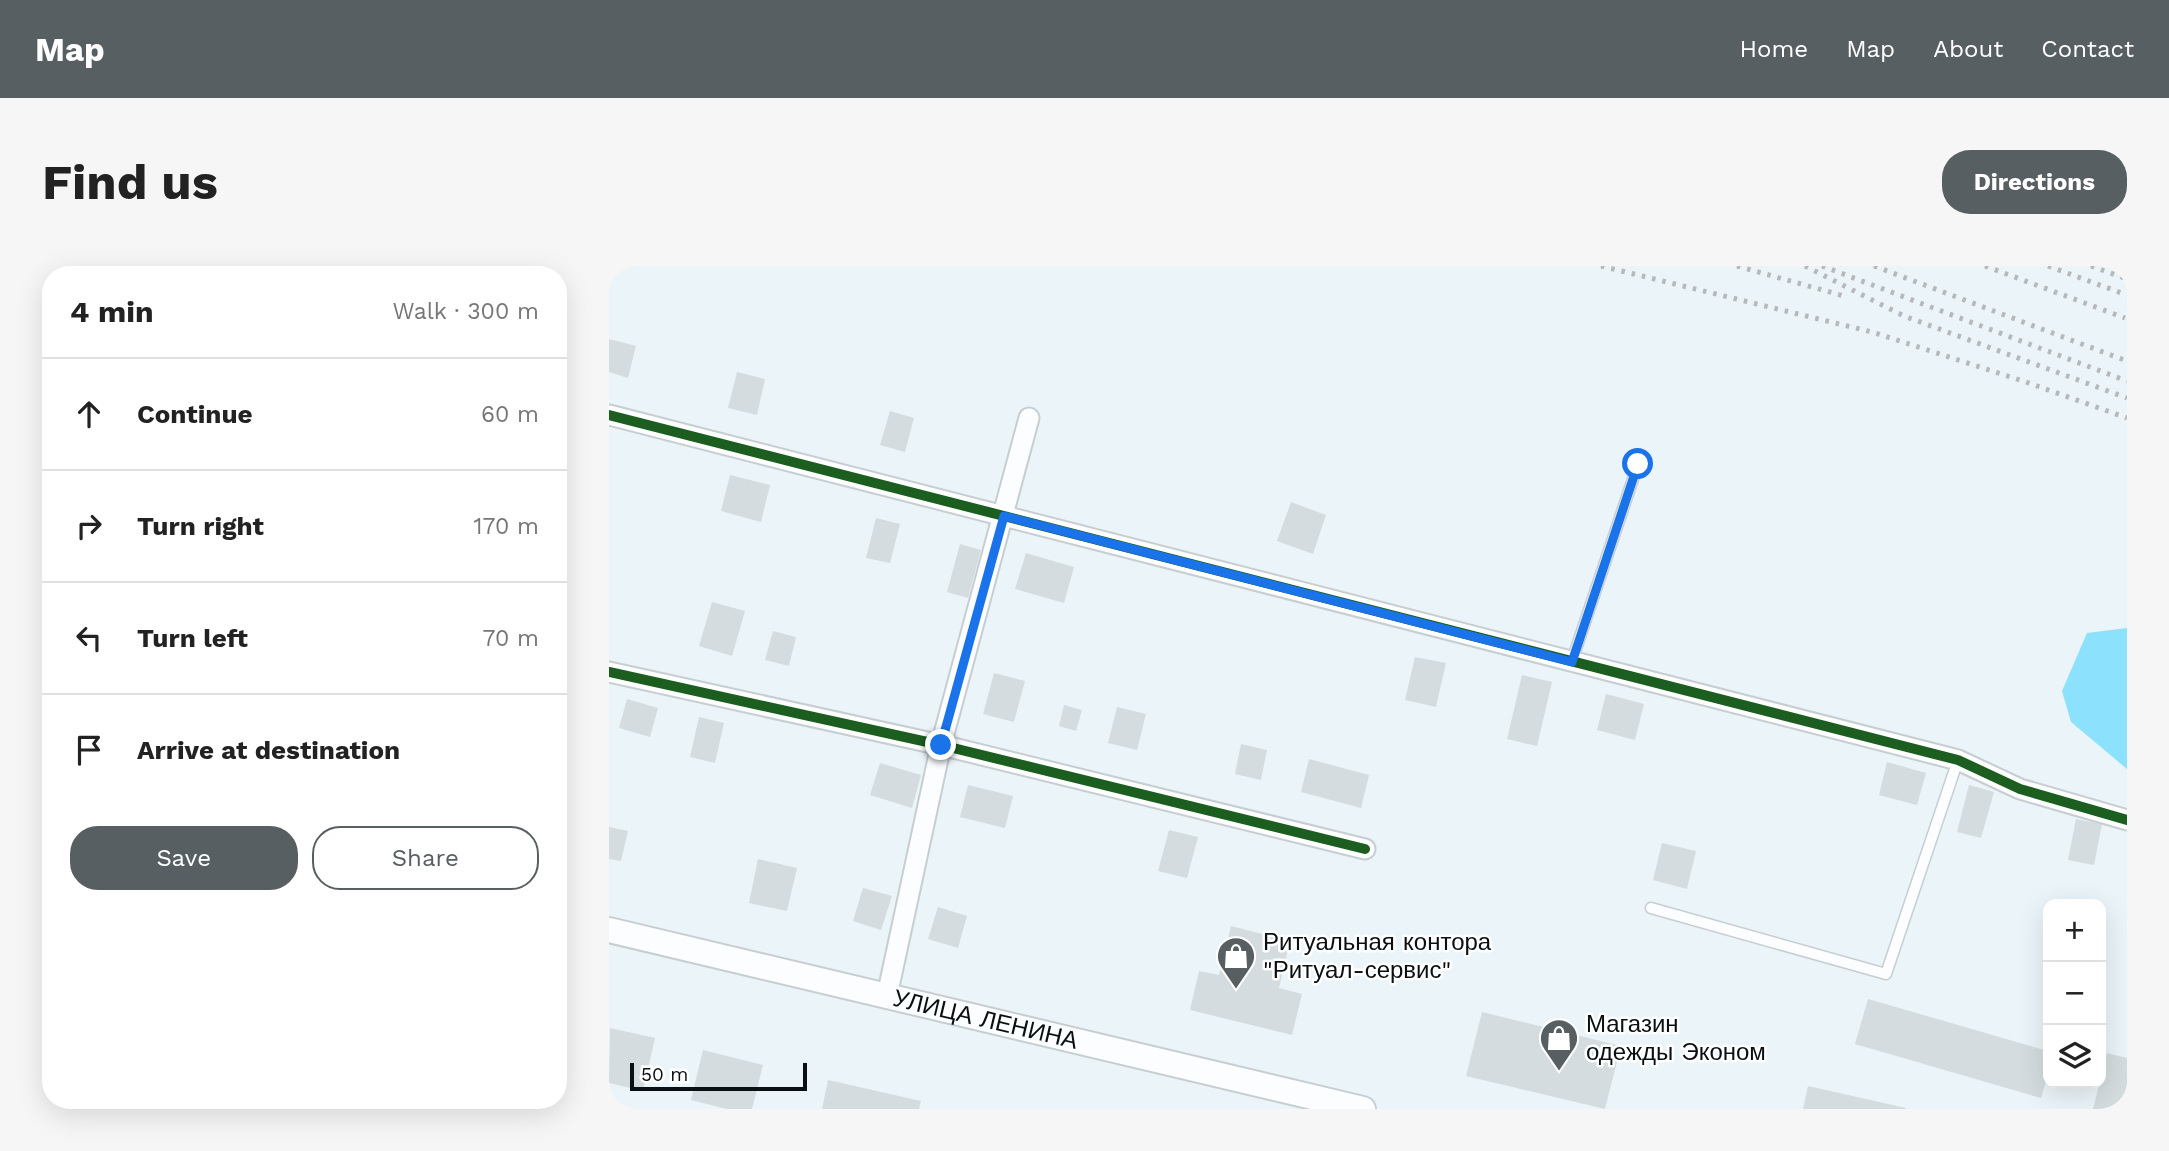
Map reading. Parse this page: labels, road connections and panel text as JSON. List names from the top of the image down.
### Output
{
  "streets": {
    "street": ["УЛИЦА ЛЕНИНА"]
  },
  "places": {
    "shop": ["Ритуальная контора \"Ритуал-сервис\"", "Магазин одежды Эконом"]
  },
  "scale_bar": "50 m",
  "page": {
    "header": "Map",
    "nav": [
      "Home",
      "Map",
      "About",
      "Contact"
    ],
    "buttons": [
      "Directions",
      ["Save", "Share"]
    ],
    "title": "Find us",
    "heading": ["4 min", "Walk · 300 m"],
    "list": [
      ["Continue", "60 m"],
      ["Turn right", "170 m"],
      ["Turn left", "70 m"],
      "Arrive at destination"
    ],
    "map_buttons": ["+", "−"],
    "scale": "50 m"
  }
}
